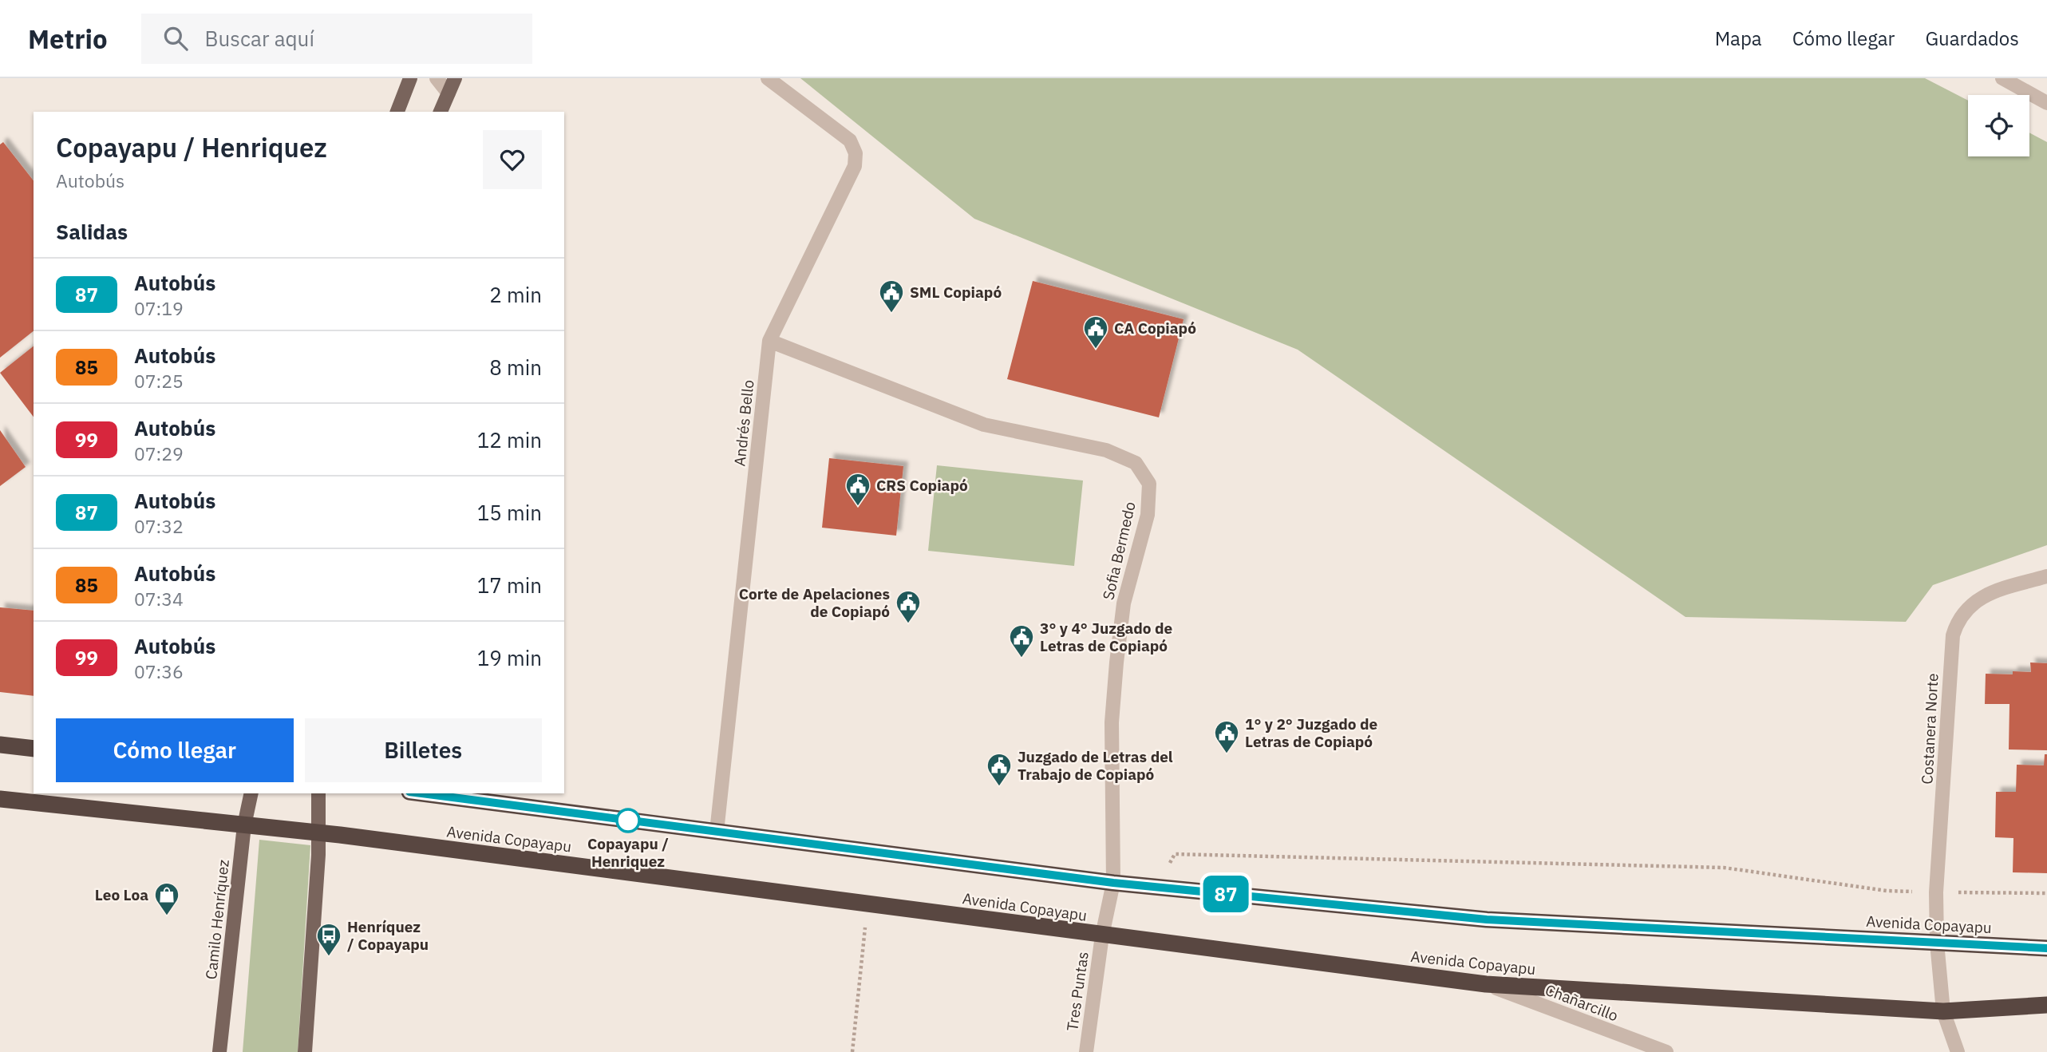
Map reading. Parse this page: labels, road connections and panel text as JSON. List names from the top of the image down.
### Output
{
  "streets": {
    "highway": ["Avenida Copayapu"],
    "main road": ["Camilo Henríquez"],
    "street": [
      "Andrés Bello",
      "Sofia Bermedo",
      "Costanera Norte",
      "Tres Puntas",
      "Chañarcillo"
    ]
  },
  "crossings": [
    ["Andrés Bello", "Sofia Bermedo"],
    ["Andrés Bello", "Avenida Copayapu"],
    ["Sofia Bermedo", "Avenida Copayapu"],
    ["Sofia Bermedo", "Tres Puntas"],
    ["Costanera Norte", "Avenida Copayapu"],
    ["Avenida Copayapu", "Camilo Henríquez"],
    ["Avenida Copayapu", "Tres Puntas"],
    ["Avenida Copayapu", "Chañarcillo"]
  ],
  "places": {
    "public building": [
      "SML Copiapó",
      "CA Copiapó",
      "CRS Copiapó",
      "Corte de Apelaciones de Copiapó",
      "3° y 4° Juzgado de Letras de Copiapó",
      "1° y 2° Juzgado de Letras de Copiapó",
      "Juzgado de Letras del Trabajo de Copiapó"
    ],
    "other": ["Copayapu / Henriquez"],
    "shop": ["Leo Loa"],
    "bus stop": ["Henríquez / Copayapu"]
  },
  "lines": ["bus line 87"],
  "page": {
    "header": "Metrio",
    "search": "Buscar aquí",
    "nav": ["Mapa", "Cómo llegar", "Guardados"],
    "on_map": "87",
    "heading": [
      ["Copayapu / Henriquez", "Autobús"],
      "Salidas"
    ],
    "list": [
      {
        "mark": "87",
        "name": "Autobús",
        "note": "07:19",
        "value": "2 min"
      },
      {
        "mark": "85",
        "name": "Autobús",
        "note": "07:25",
        "value": "8 min"
      },
      {
        "mark": "99",
        "name": "Autobús",
        "note": "07:29",
        "value": "12 min"
      },
      {
        "mark": "87",
        "name": "Autobús",
        "note": "07:32",
        "value": "15 min"
      },
      {
        "mark": "85",
        "name": "Autobús",
        "note": "07:34",
        "value": "17 min"
      },
      {
        "mark": "99",
        "name": "Autobús",
        "note": "07:36",
        "value": "19 min"
      }
    ],
    "buttons": ["Cómo llegar", "Billetes"]
  }
}
